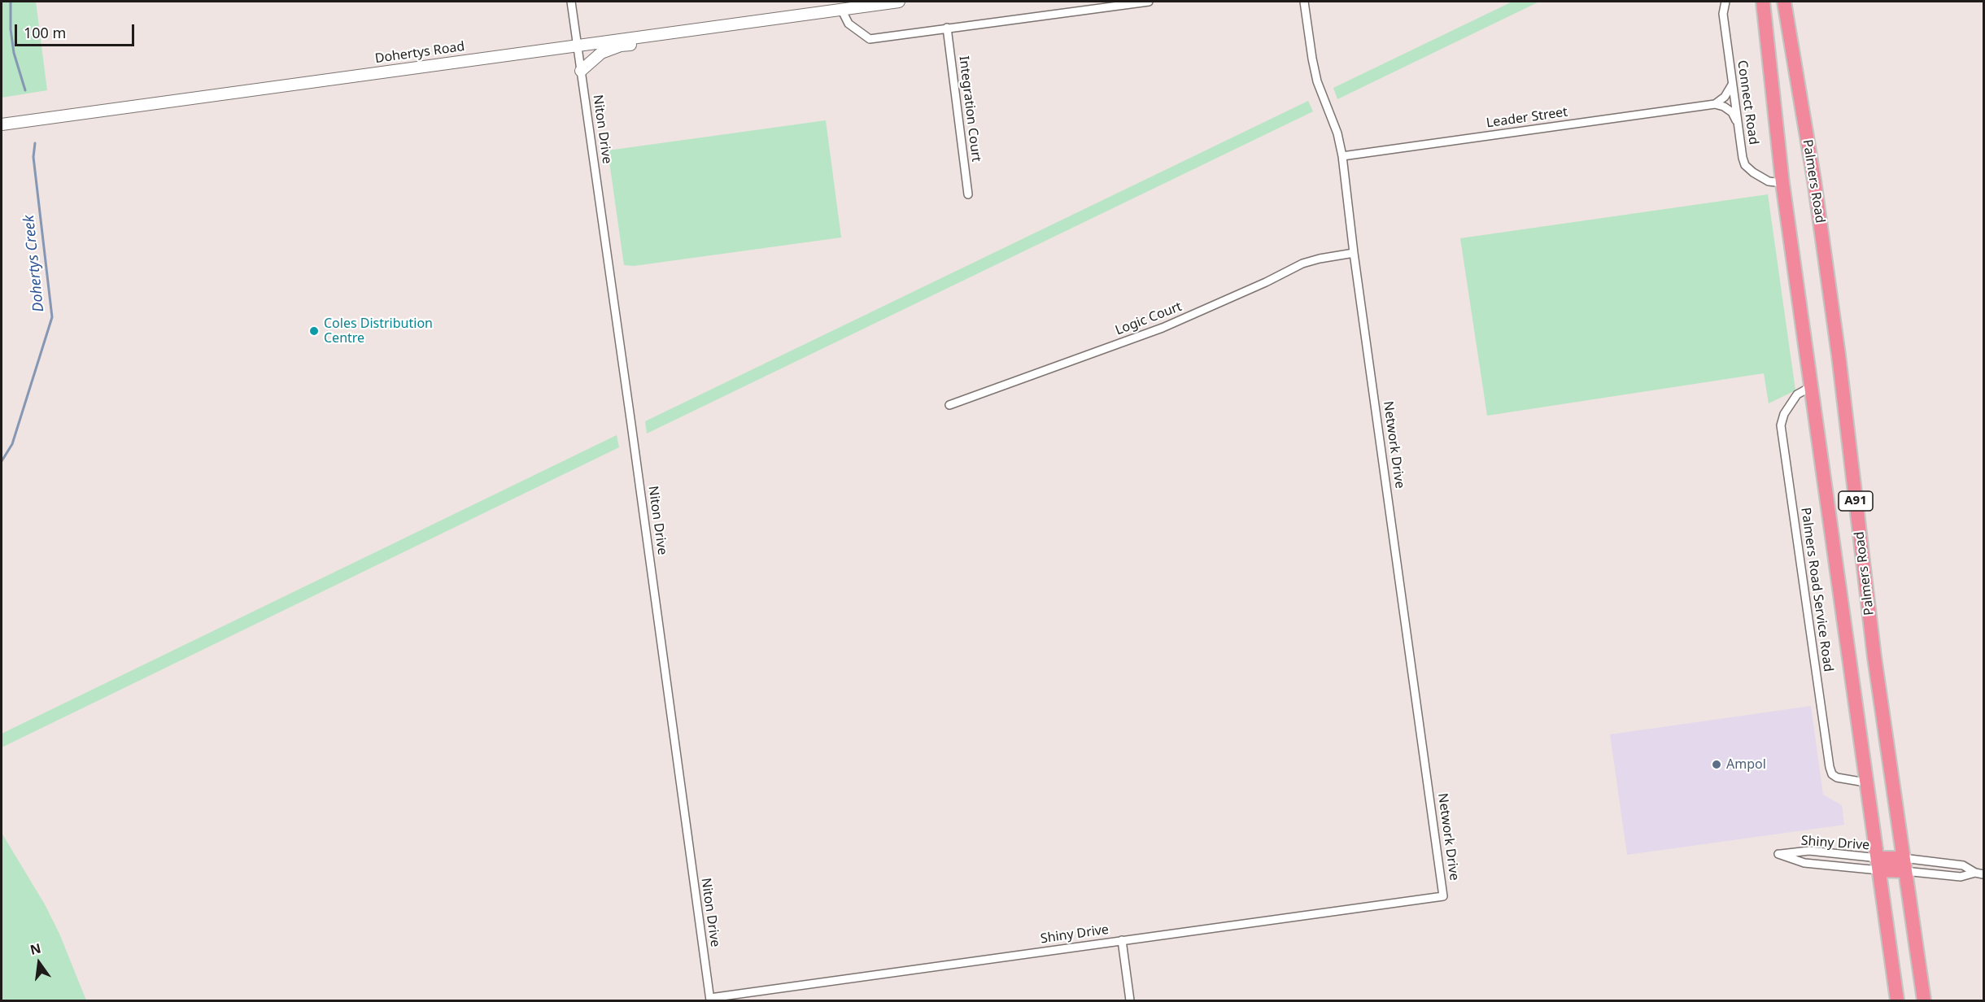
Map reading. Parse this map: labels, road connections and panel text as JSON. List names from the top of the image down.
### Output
{
  "streets": {
    "highway": ["Palmers Road", "A91"],
    "main road": ["Dohertys Road"],
    "street": [
      "Connect Road",
      "Integration Court",
      "Leader Street",
      "Niton Drive",
      "Logic Court",
      "Network Drive",
      "Palmers Road Service Road",
      "Shiny Drive"
    ]
  },
  "crossings": [
    ["Dohertys Road", "Niton Drive"],
    ["Connect Road", "Palmers Road"],
    ["Leader Street", "Network Drive"],
    ["Niton Drive", "Shiny Drive"],
    ["Palmers Road", "Palmers Road Service Road"],
    ["Palmers Road", "Shiny Drive"],
    ["Logic Court", "Network Drive"],
    ["Network Drive", "Shiny Drive"]
  ],
  "water": ["Dohertys Creek"],
  "places": ["Coles Distribution Centre", "Ampol"],
  "scale_bar": "100 m",
  "north": "top"
}
